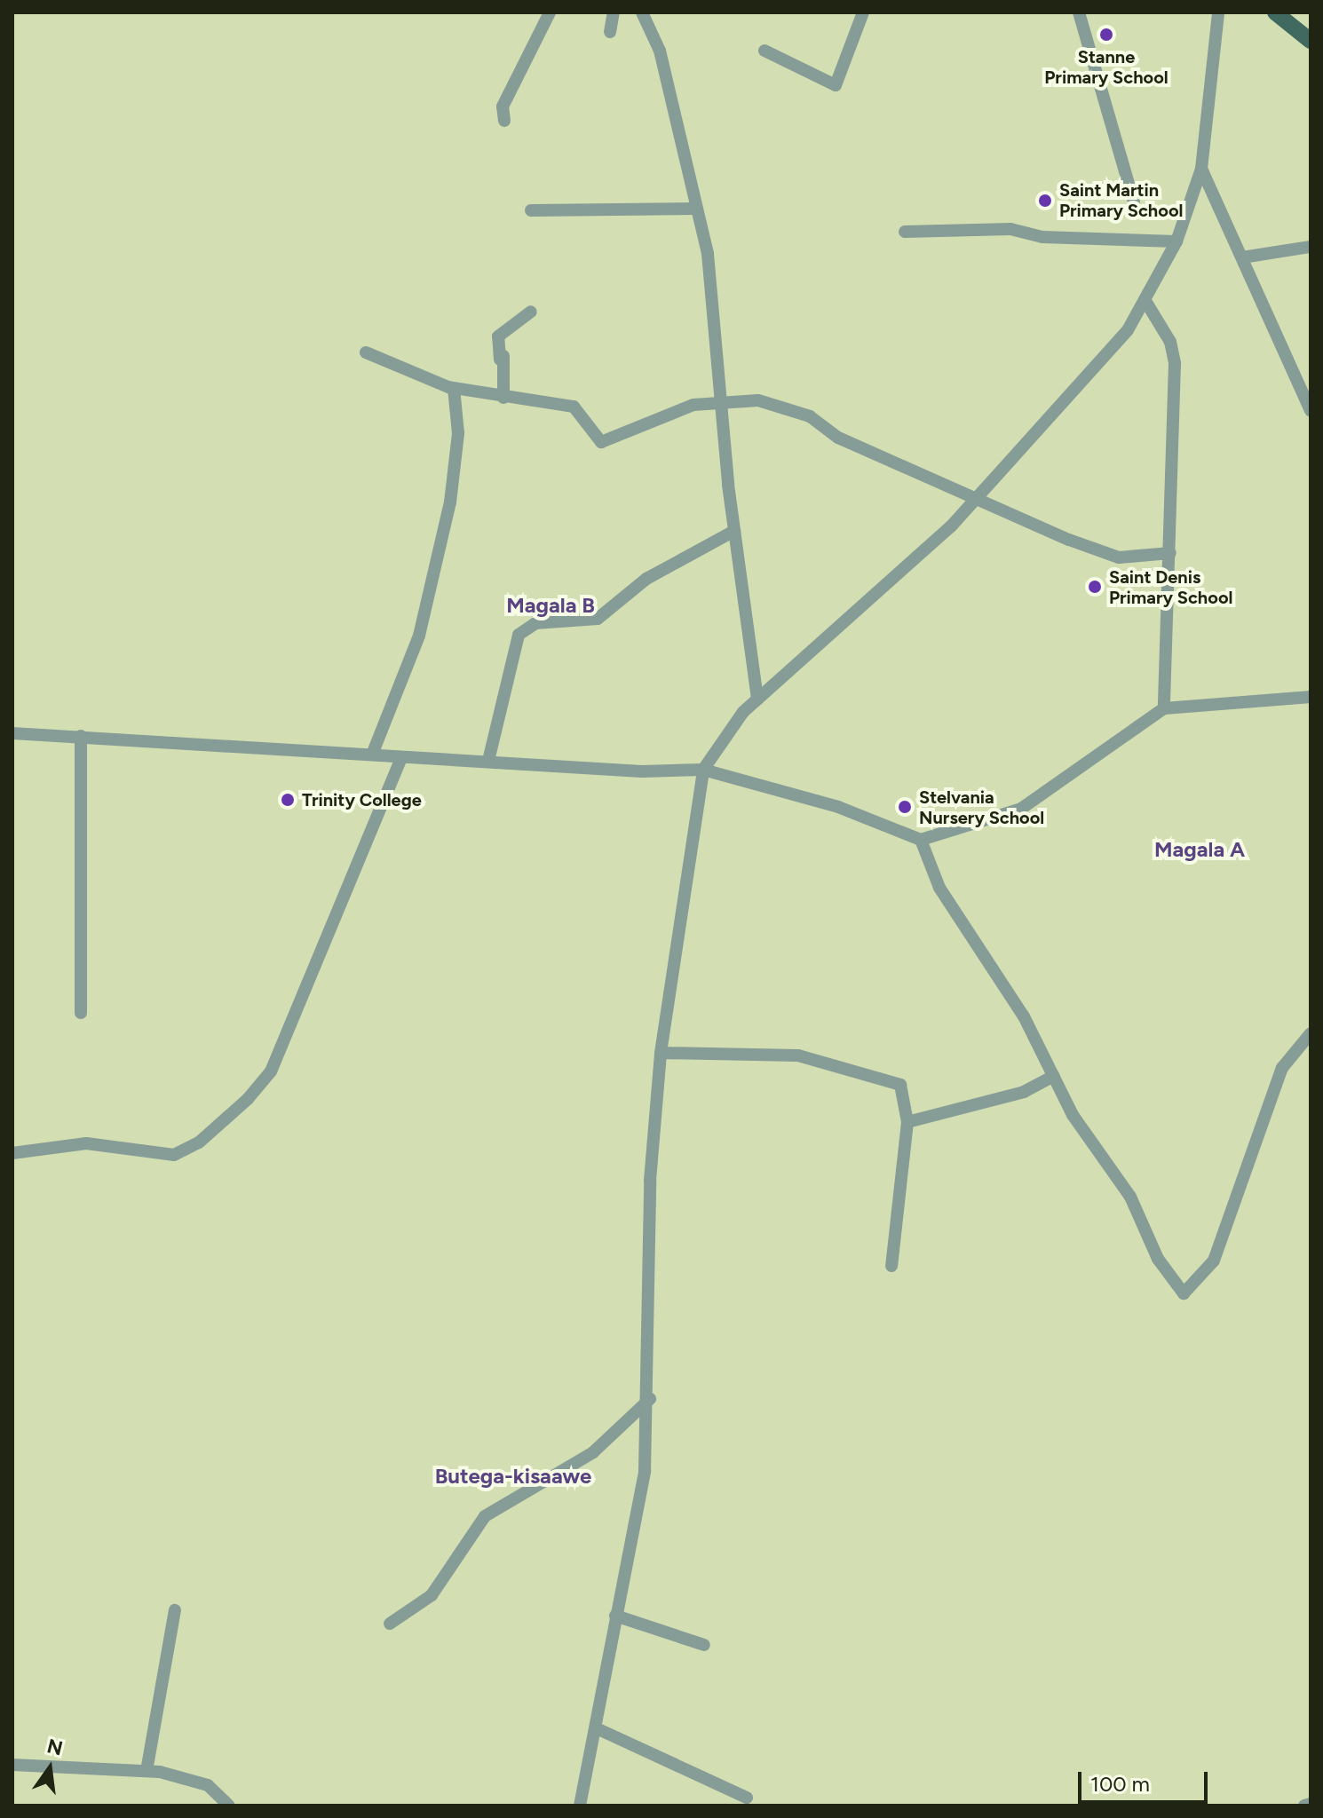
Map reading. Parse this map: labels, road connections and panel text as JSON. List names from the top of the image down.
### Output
{
  "districts": ["Magala B", "Magala A", "Butega-kisaawe"],
  "places": [
    "Stanne Primary School",
    "Saint Martin Primary School",
    "Saint Denis Primary School",
    "Trinity College",
    "Stelvania Nursery School"
  ],
  "scale_bar": "100 m",
  "north": "top"
}
